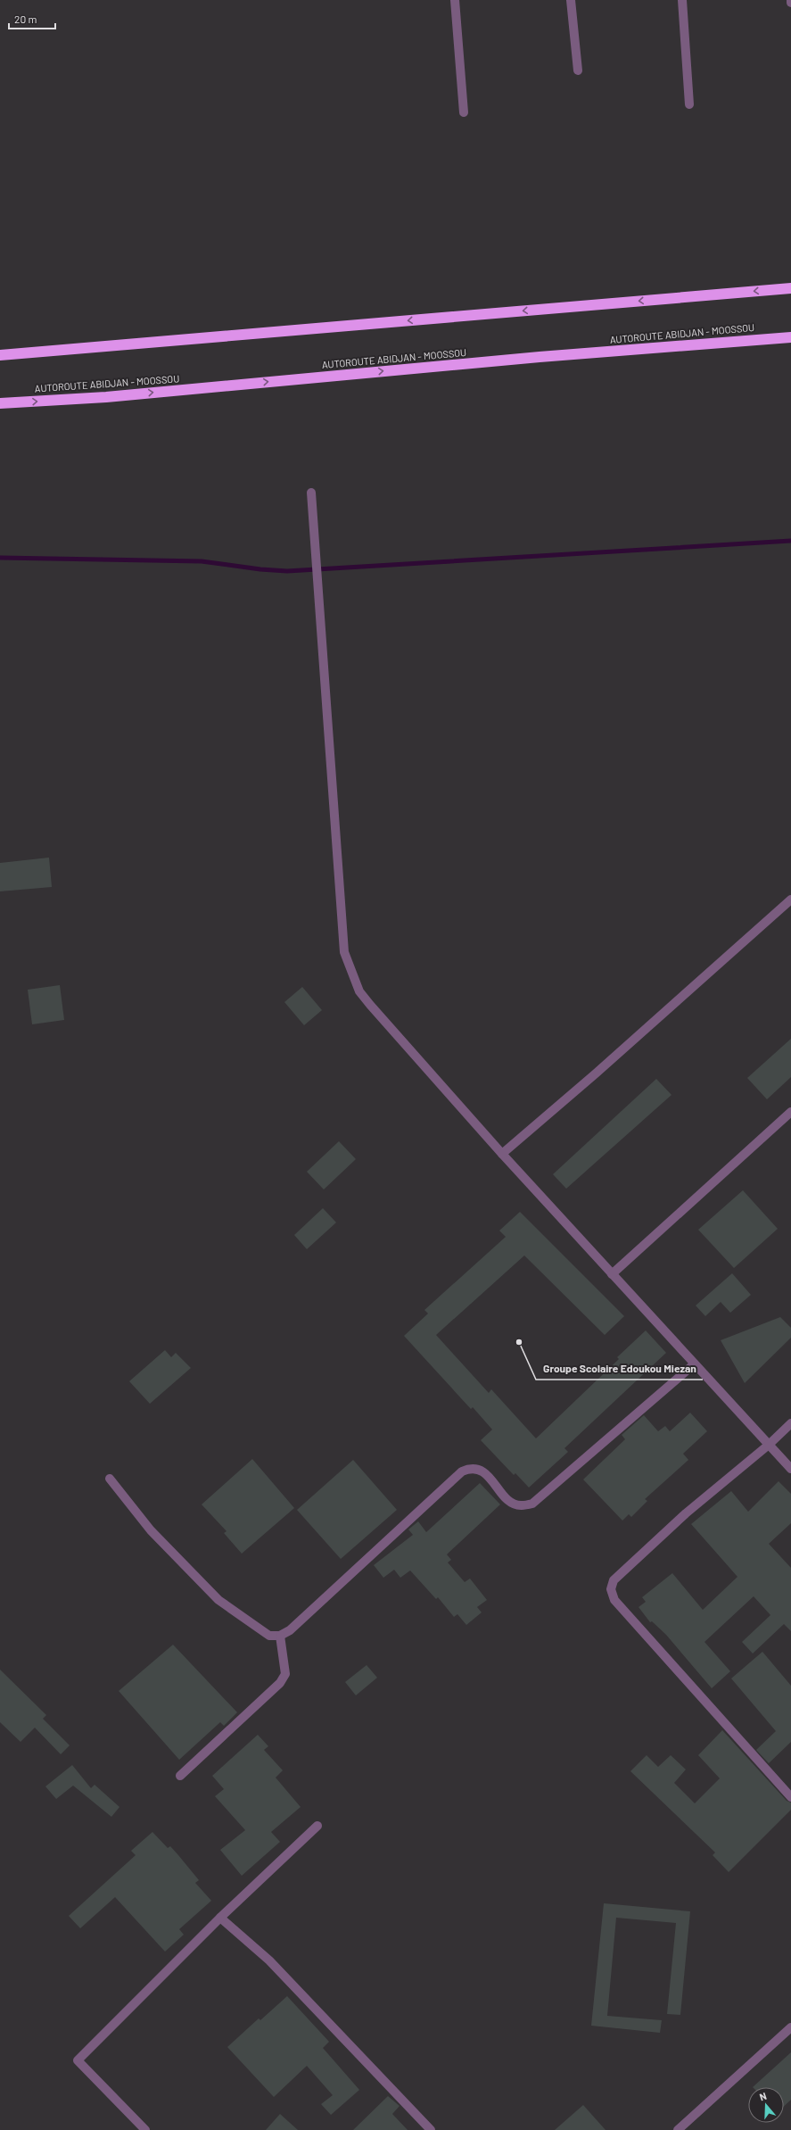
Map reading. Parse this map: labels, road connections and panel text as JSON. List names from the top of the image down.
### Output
{
  "streets": {
    "highway": ["AUTOROUTE ABIDJAN - MOOSSOU"]
  },
  "places": ["Groupe Scolaire Edoukou Miezan"],
  "scale_bar": "20 m",
  "north": "top"
}
